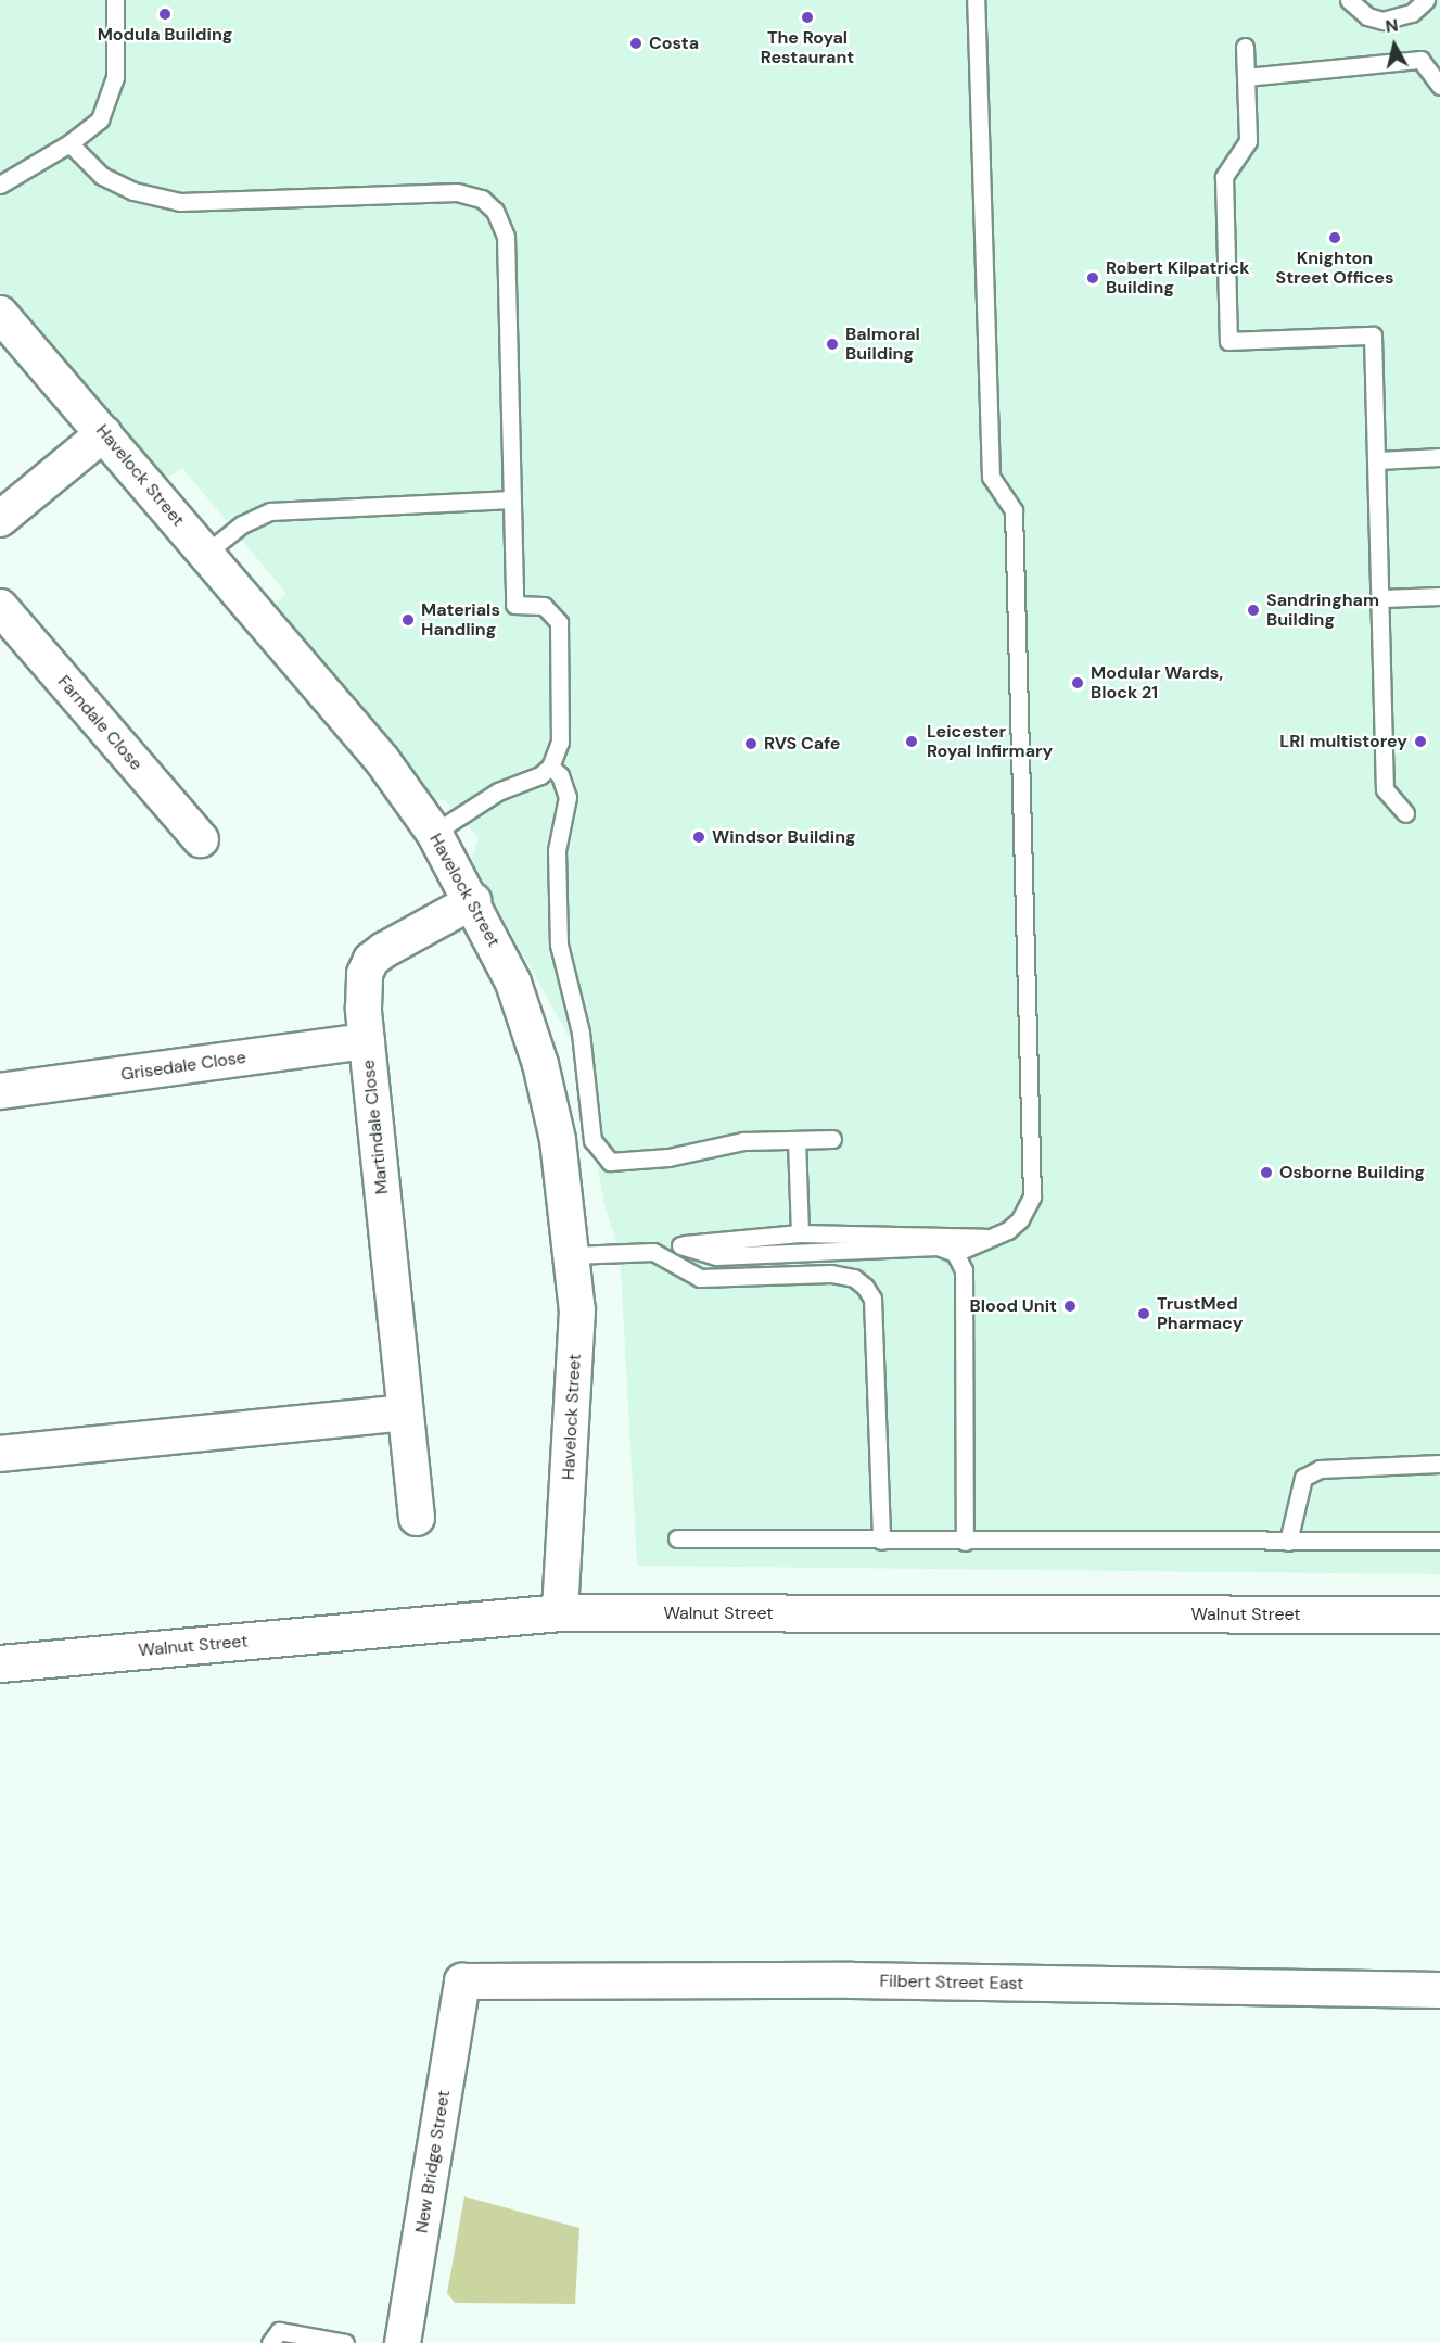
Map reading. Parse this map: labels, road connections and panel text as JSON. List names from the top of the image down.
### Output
{
  "streets": {
    "street": [
      "Havelock Street",
      "Farndale Close",
      "Grisedale Close",
      "Martindale Close",
      "Walnut Street",
      "Filbert Street East",
      "New Bridge Street"
    ]
  },
  "crossings": [
    ["Havelock Street", "Martindale Close"],
    ["Havelock Street", "Walnut Street"],
    ["Grisedale Close", "Martindale Close"],
    ["Filbert Street East", "New Bridge Street"]
  ],
  "places": [
    "Modula Building",
    "The Royal Restaurant",
    "Costa",
    "Knighton Street Offices",
    "Robert Kilpatrick Building",
    "Balmoral Building",
    "Sandringham Building",
    "Materials Handling",
    "Modular Wards, Block 21",
    "Leicester Royal Infirmary",
    "LRI multistorey",
    "RVS Cafe",
    "Windsor Building",
    "Osborne Building",
    "Blood Unit",
    "TrustMed Pharmacy"
  ],
  "north": "top"
}
